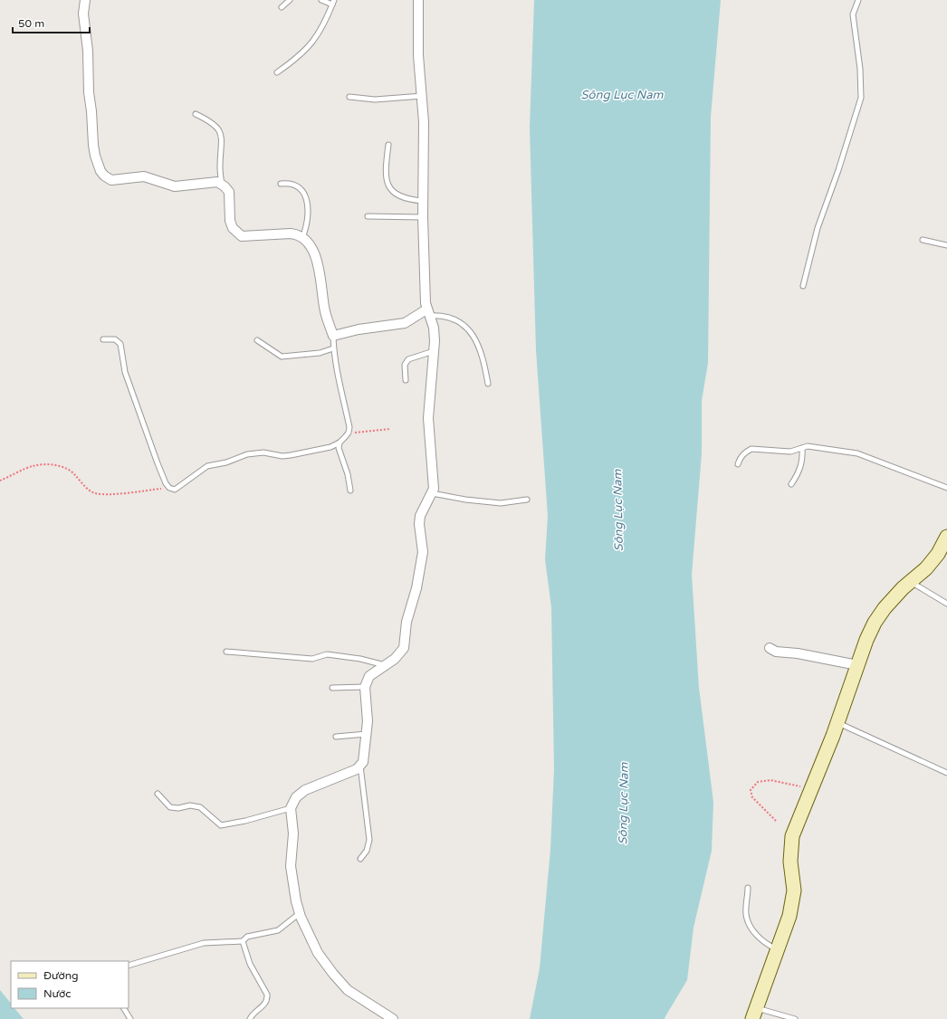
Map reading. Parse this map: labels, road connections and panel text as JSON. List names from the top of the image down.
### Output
{
  "water": ["Sông Lục Nam"],
  "legend": ["Đường", "Nước"],
  "scale_bar": "50 m"
}
